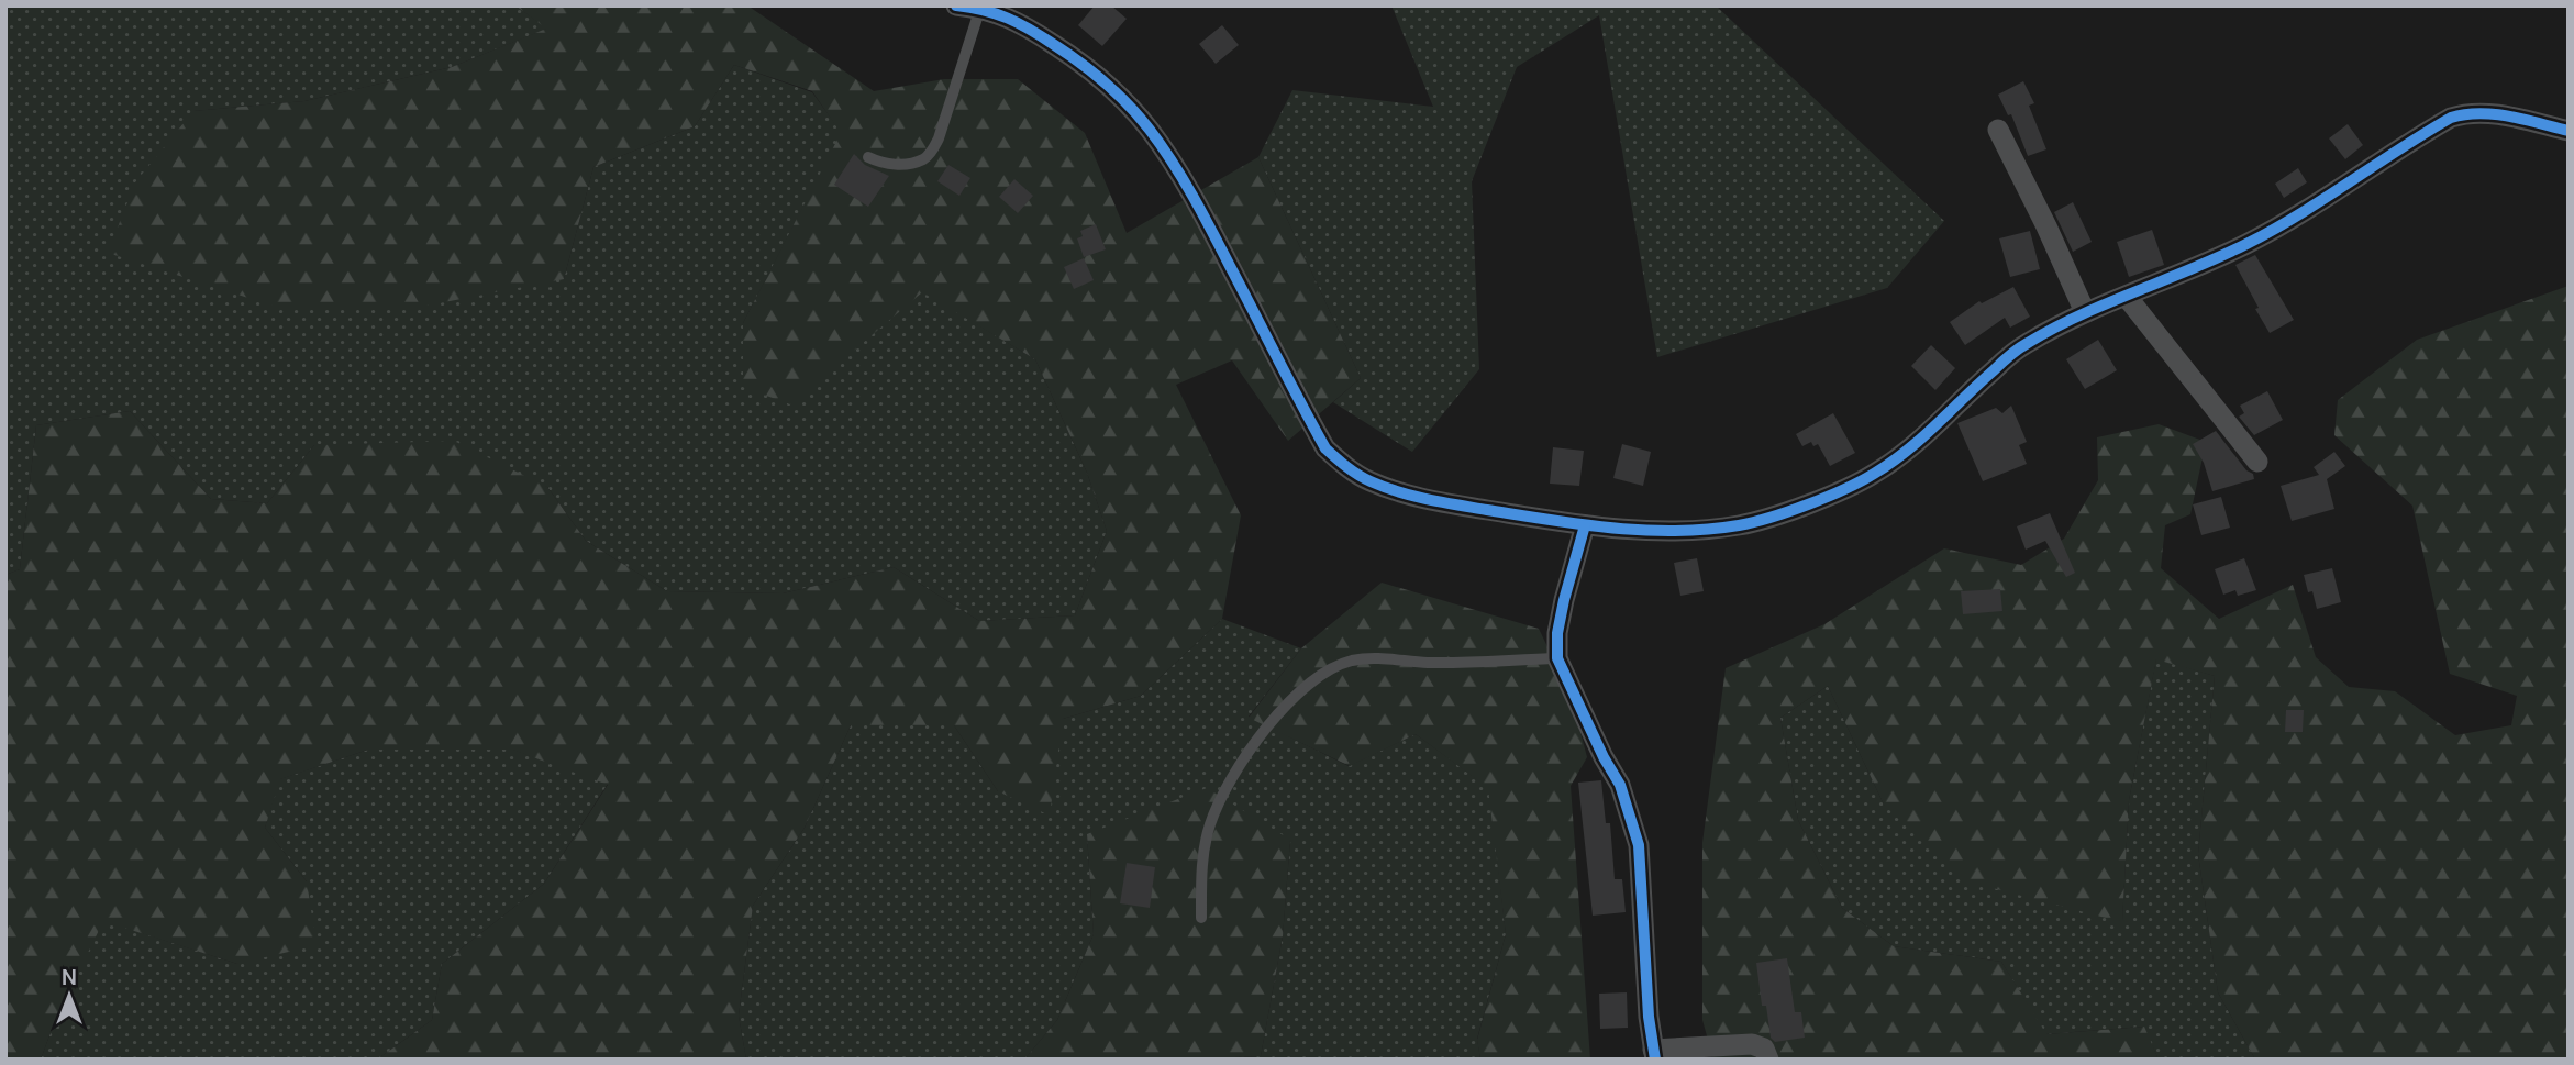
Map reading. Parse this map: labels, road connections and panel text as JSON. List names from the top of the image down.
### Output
{
  "north": "top"
}
